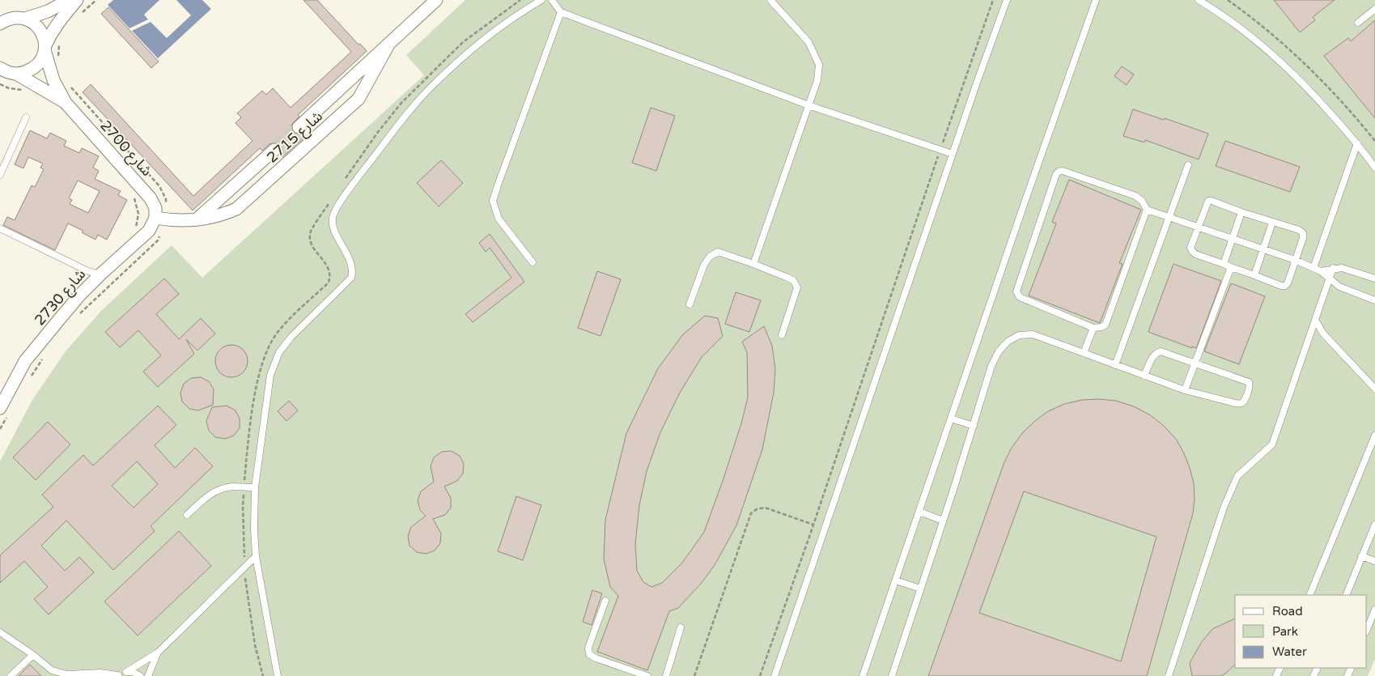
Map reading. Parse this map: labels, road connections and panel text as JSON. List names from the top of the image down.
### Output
{
  "streets": {
    "street": ["شارع 2715", "شارع 2700", "شارع 2730"]
  },
  "crossings": [
    ["شارع 2715", "شارع 2700"],
    ["شارع 2715", "شارع 2730"],
    ["شارع 2700", "شارع 2730"]
  ],
  "legend": ["Road", "Park", "Water"]
}
